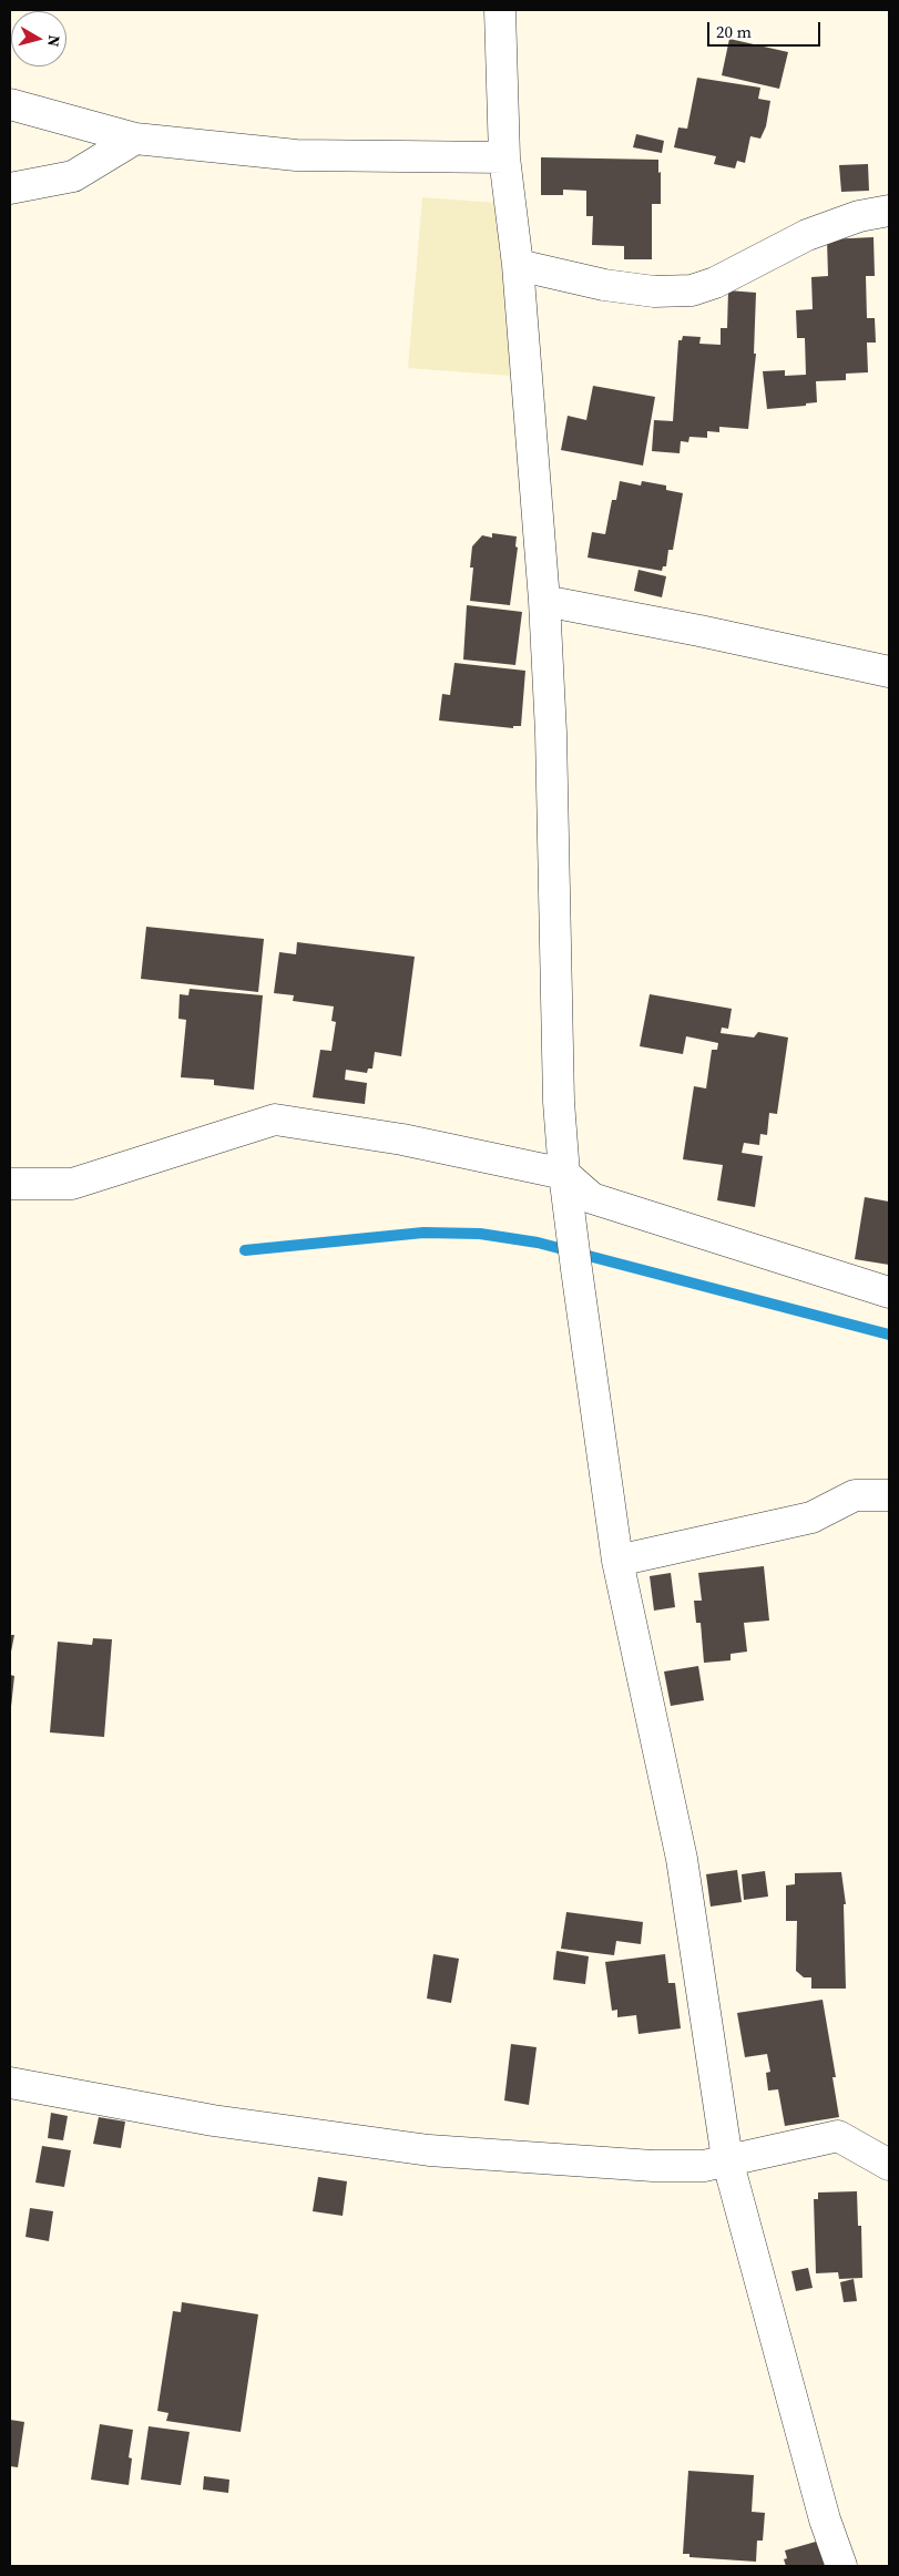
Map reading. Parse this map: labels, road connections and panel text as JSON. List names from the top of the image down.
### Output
{
  "scale_bar": "20 m",
  "north": "right"
}
